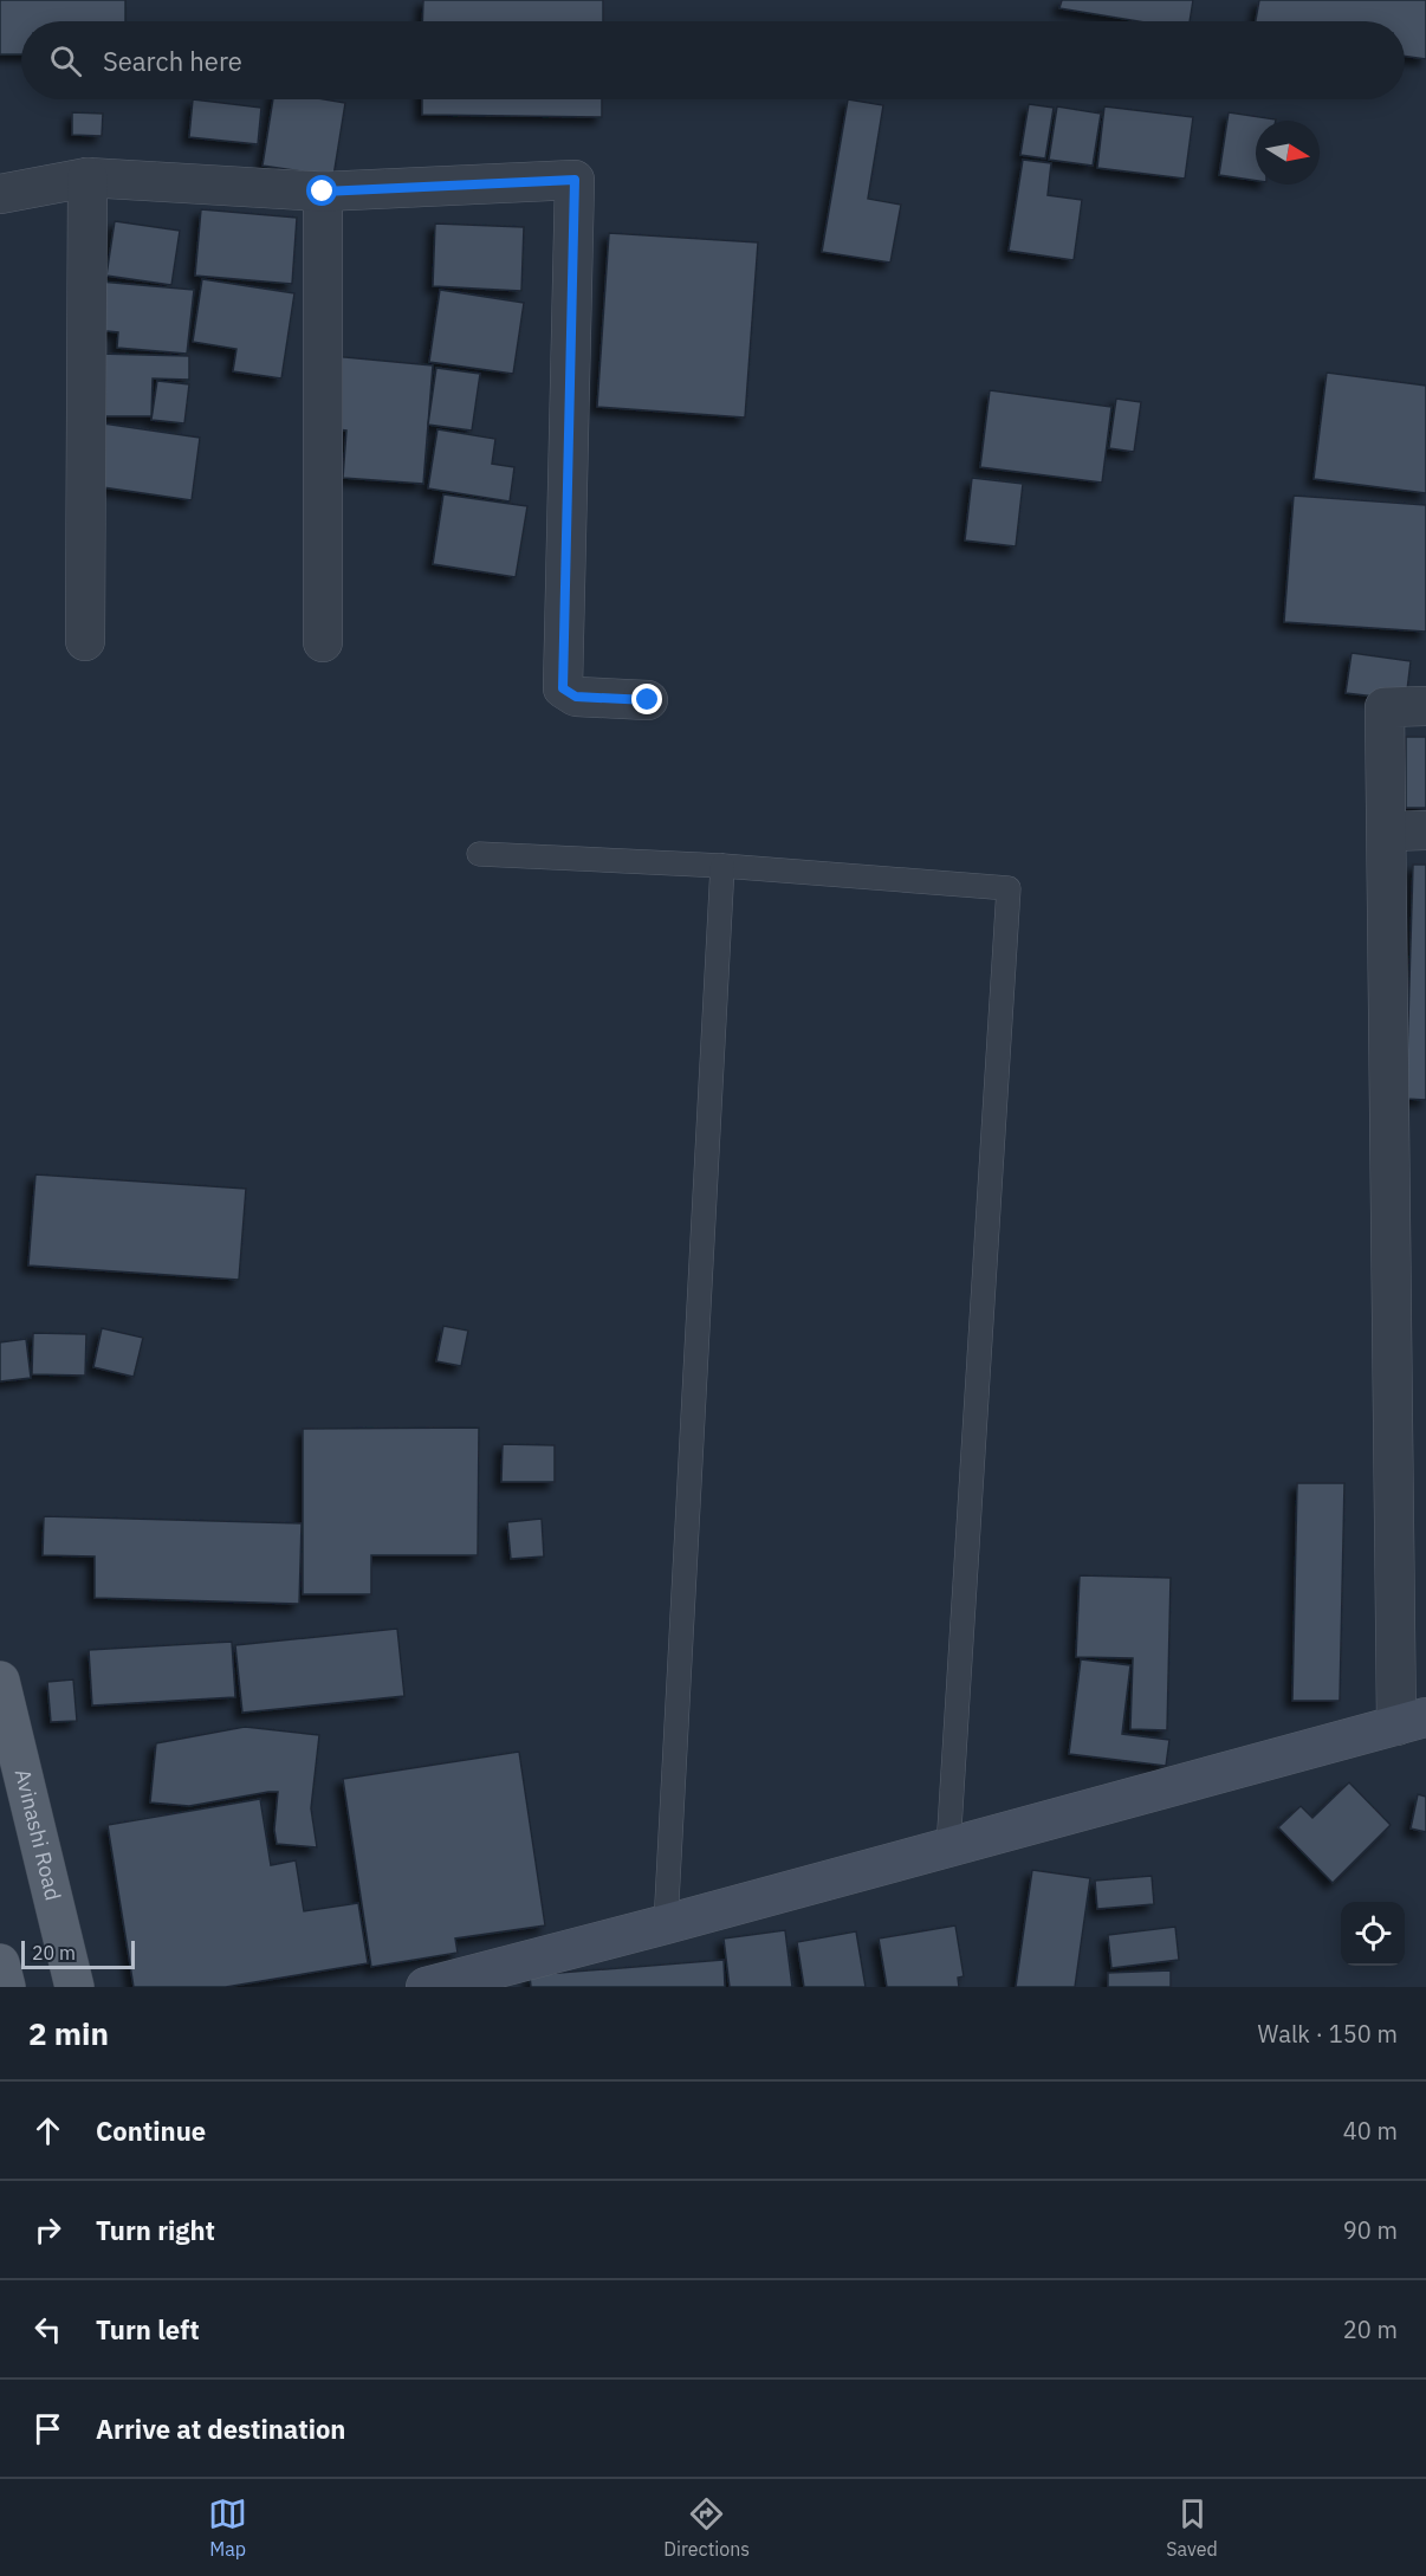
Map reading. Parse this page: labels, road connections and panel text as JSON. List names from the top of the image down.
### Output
{
  "streets": {
    "main road": ["Avinashi Road"]
  },
  "scale_bar": "20 m",
  "north": "right",
  "page": {
    "search": "Search here",
    "scale": "20 m",
    "heading": ["2 min", "Walk · 150 m"],
    "list": [
      ["Continue", "40 m"],
      ["Turn right", "90 m"],
      ["Turn left", "20 m"],
      "Arrive at destination"
    ],
    "nav": ["Map", "Directions", "Saved"]
  }
}
